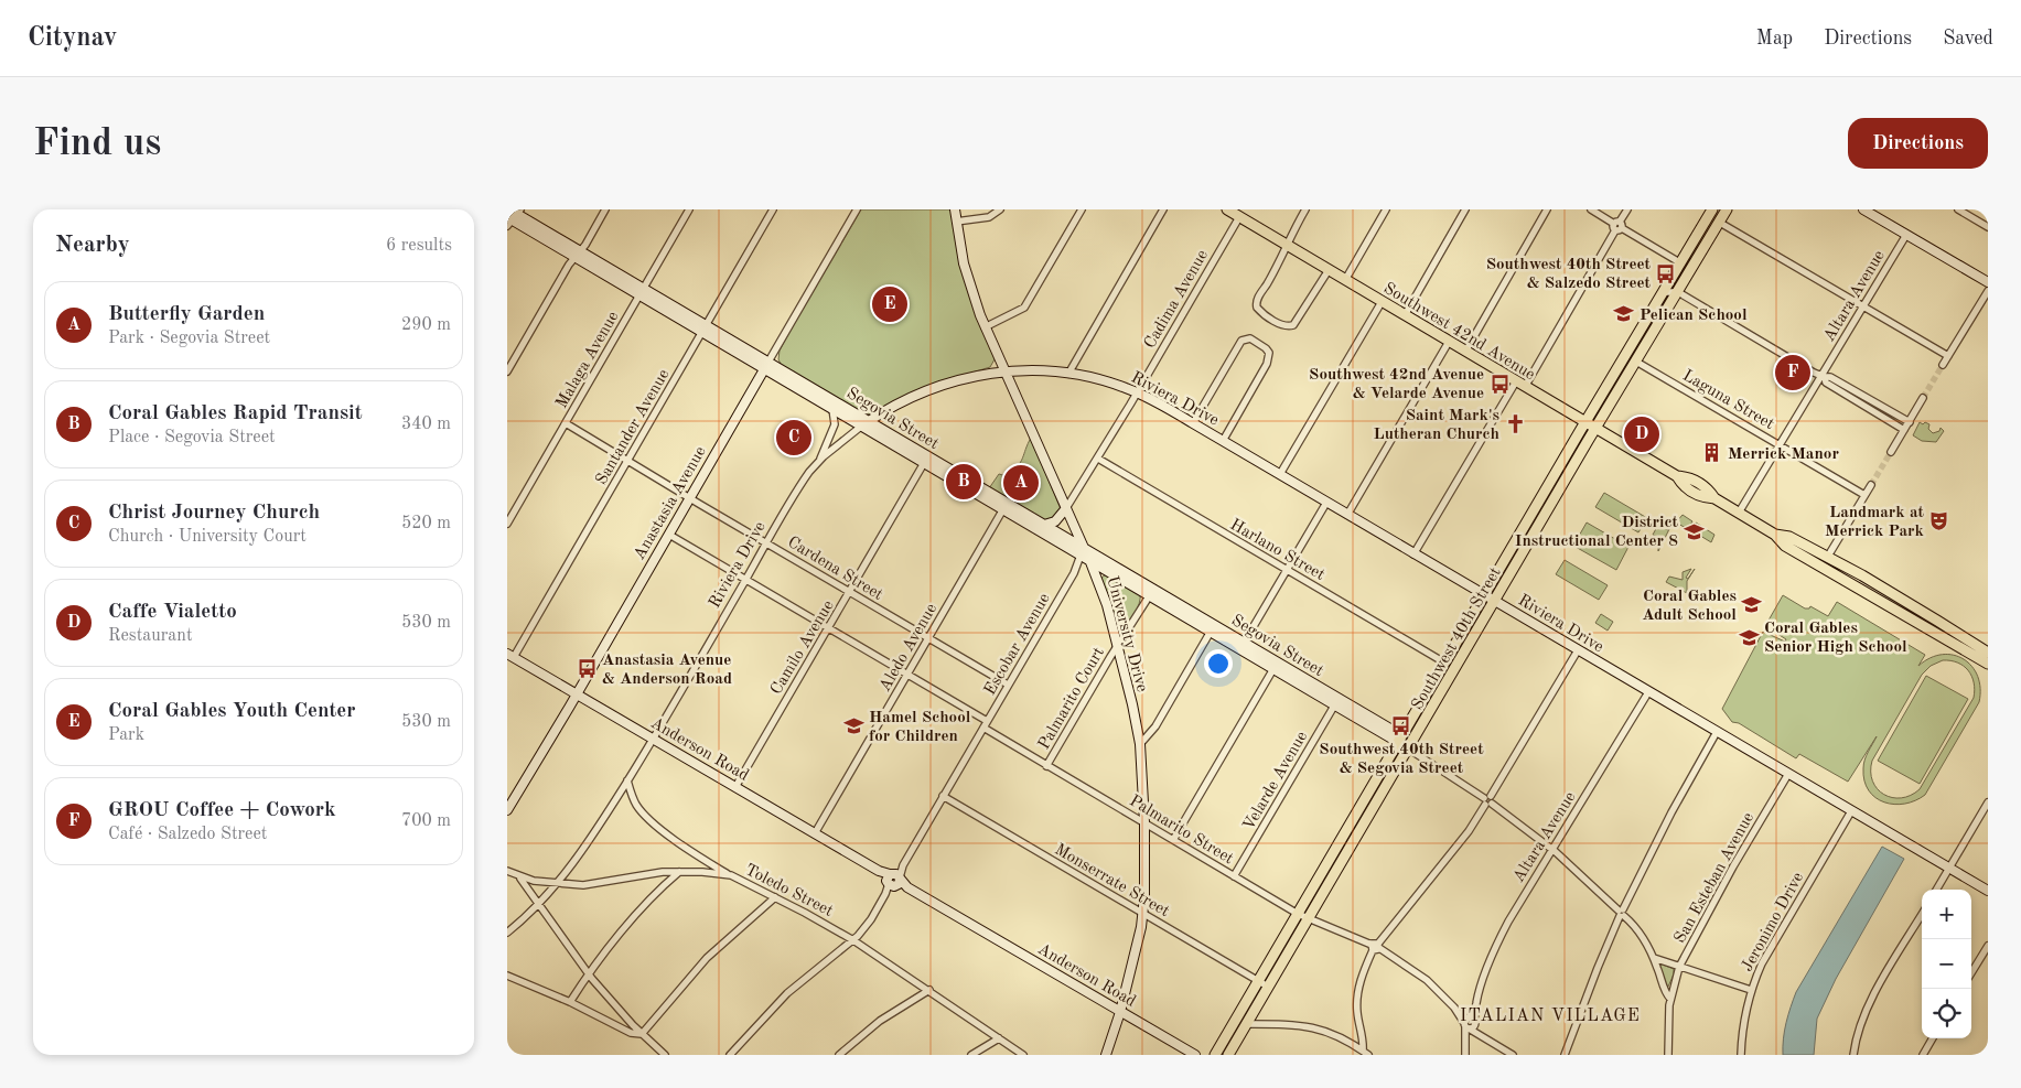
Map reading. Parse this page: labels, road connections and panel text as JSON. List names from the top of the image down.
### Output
{
  "streets": {
    "main road": ["Southwest 42nd Avenue", "Southwest 40th Street"],
    "street": [
      "Altara Avenue",
      "Cadima Avenue",
      "Malaga Avenue",
      "Riviera Drive",
      "Laguna Street",
      "Segovia Street",
      "Santander Avenue",
      "Anastasia Avenue",
      "Harlano Street",
      "Cardena Street",
      "University Drive",
      "Escobar Avenue",
      "Camilo Avenue",
      "Aledo Avenue",
      "Palmarito Court",
      "Anderson Road",
      "Velarde Avenue",
      "Palmarito Street",
      "San Esteban Avenue",
      "Monserrate Street",
      "Toledo Street",
      "Jeronimo Drive"
    ]
  },
  "crossings": [
    ["Altara Avenue", "Southwest 42nd Avenue"],
    ["Altara Avenue", "Riviera Drive"],
    ["Altara Avenue", "Laguna Street"],
    ["Altara Avenue", "Segovia Street"],
    ["Altara Avenue", "Palmarito Street"],
    ["Cadima Avenue", "Southwest 42nd Avenue"],
    ["Cadima Avenue", "Riviera Drive"],
    ["Cadima Avenue", "Harlano Street"],
    ["Cadima Avenue", "University Drive"],
    ["Southwest 42nd Avenue", "Southwest 40th Street"],
    ["Malaga Avenue", "Segovia Street"],
    ["Malaga Avenue", "Cardena Street"],
    ["Riviera Drive", "Segovia Street"],
    ["Riviera Drive", "Cardena Street"],
    ["Riviera Drive", "University Drive"],
    ["Riviera Drive", "Southwest 40th Street"],
    ["Riviera Drive", "Anderson Road"],
    ["Riviera Drive", "Palmarito Street"],
    ["Riviera Drive", "San Esteban Avenue"],
    ["Riviera Drive", "Toledo Street"],
    ["Riviera Drive", "Jeronimo Drive"],
    ["Laguna Street", "Southwest 40th Street"],
    ["Segovia Street", "Santander Avenue"],
    ["Segovia Street", "Anastasia Avenue"],
    ["Segovia Street", "University Drive"],
    ["Segovia Street", "Southwest 40th Street"],
    ["Segovia Street", "Escobar Avenue"],
    ["Segovia Street", "Camilo Avenue"],
    ["Segovia Street", "Aledo Avenue"],
    ["Segovia Street", "Palmarito Court"],
    ["Segovia Street", "Velarde Avenue"],
    ["Segovia Street", "San Esteban Avenue"],
    ["Santander Avenue", "Cardena Street"],
    ["Santander Avenue", "Anderson Road"],
    ["Anastasia Avenue", "Cardena Street"],
    ["Anastasia Avenue", "Anderson Road"],
    ["Anastasia Avenue", "Palmarito Street"],
    ["Harlano Street", "Southwest 40th Street"],
    ["Cardena Street", "Escobar Avenue"],
    ["Cardena Street", "Camilo Avenue"],
    ["Cardena Street", "Aledo Avenue"],
    ["University Drive", "Escobar Avenue"],
    ["University Drive", "Palmarito Court"],
    ["University Drive", "Anderson Road"],
    ["University Drive", "Palmarito Street"],
    ["University Drive", "Monserrate Street"],
    ["Southwest 40th Street", "Palmarito Street"],
    ["Southwest 40th Street", "Monserrate Street"],
    ["Escobar Avenue", "Anderson Road"],
    ["Escobar Avenue", "Palmarito Street"],
    ["Escobar Avenue", "Monserrate Street"],
    ["Escobar Avenue", "Toledo Street"],
    ["Camilo Avenue", "Anderson Road"],
    ["Camilo Avenue", "Palmarito Street"],
    ["Aledo Avenue", "Anderson Road"],
    ["Aledo Avenue", "Palmarito Street"],
    ["Palmarito Court", "Palmarito Street"],
    ["Velarde Avenue", "Palmarito Street"]
  ],
  "districts": ["ITALIAN VILLAGE"],
  "places": {
    "bus stop": [
      "Southwest 40th Street & Salzedo Street",
      "Southwest 42nd Avenue & Velarde Avenue",
      "Anastasia Avenue & Anderson Road",
      "Southwest 40th Street & Segovia Street"
    ],
    "school or university": [
      "Pelican School",
      "District Instructional Center 8",
      "Coral Gables Adult School",
      "Coral Gables Senior High School",
      "Hamel School for Children"
    ],
    "church": ["Saint Mark's Lutheran Church"],
    "building": ["Merrick Manor"],
    "theatre": ["Landmark at Merrick Park"]
  },
  "page": {
    "header": "Citynav",
    "nav": ["Map", "Directions", "Saved"],
    "buttons": "Directions",
    "title": "Find us",
    "heading": ["Nearby", "6 results"],
    "list": [
      {
        "mark": "A",
        "name": "Butterfly Garden",
        "note": "Park · Segovia Street",
        "value": "290 m"
      },
      {
        "mark": "B",
        "name": "Coral Gables Rapid Transit",
        "note": "Place · Segovia Street",
        "value": "340 m"
      },
      {
        "mark": "C",
        "name": "Christ Journey Church",
        "note": "Church · University Court",
        "value": "520 m"
      },
      {
        "mark": "D",
        "name": "Caffe Vialetto",
        "note": "Restaurant",
        "value": "530 m"
      },
      {
        "mark": "E",
        "name": "Coral Gables Youth Center",
        "note": "Park",
        "value": "530 m"
      },
      {
        "mark": "F",
        "name": "GROU Coffee + Cowork",
        "note": "Café · Salzedo Street",
        "value": "700 m"
      }
    ],
    "pins": [
      "E",
      "F",
      "D",
      "C",
      "B",
      "A"
    ],
    "map_buttons": ["+", "−"]
  }
}
